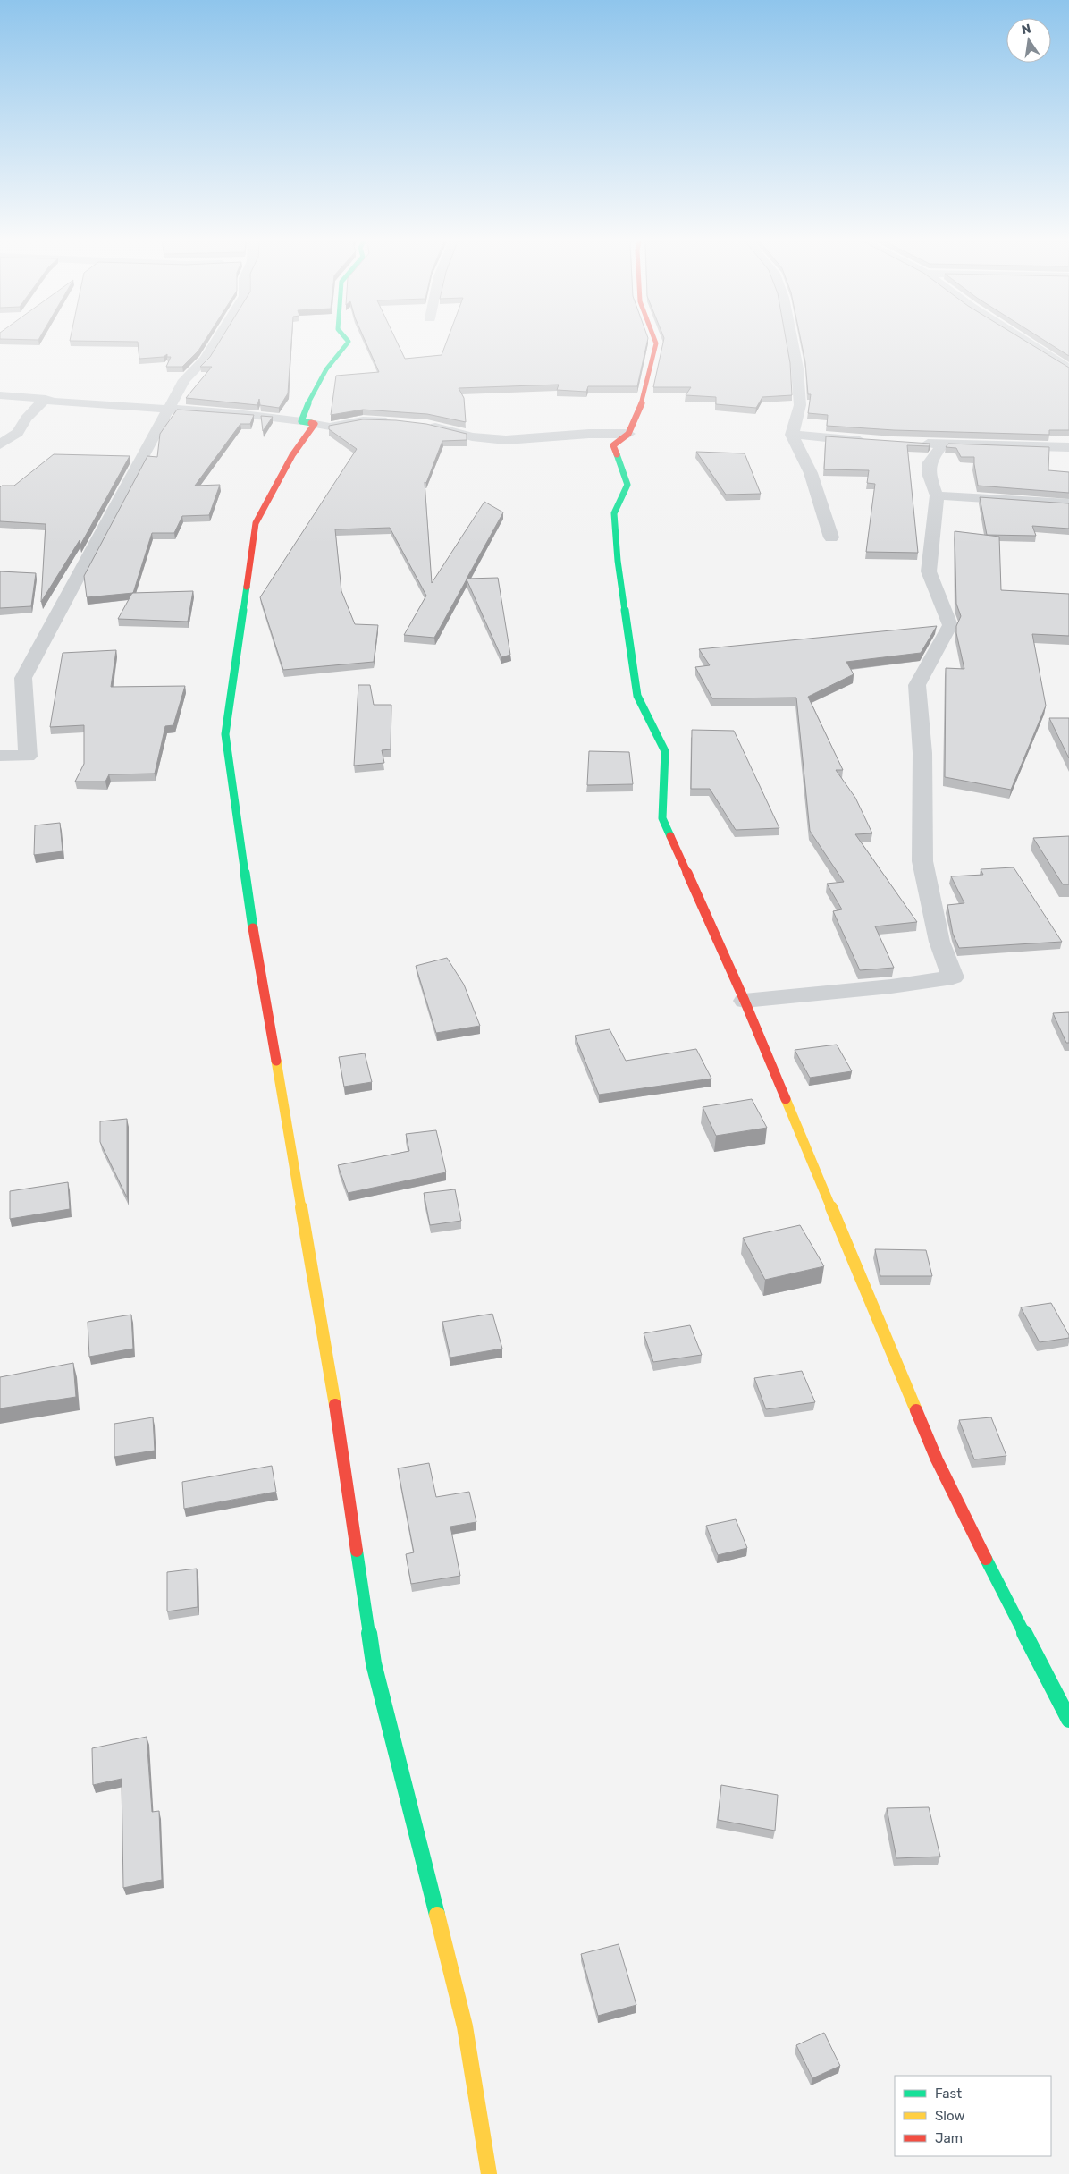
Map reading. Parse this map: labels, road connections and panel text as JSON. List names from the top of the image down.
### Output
{
  "legend": ["Fast", "Slow", "Jam"],
  "north": "top"
}
